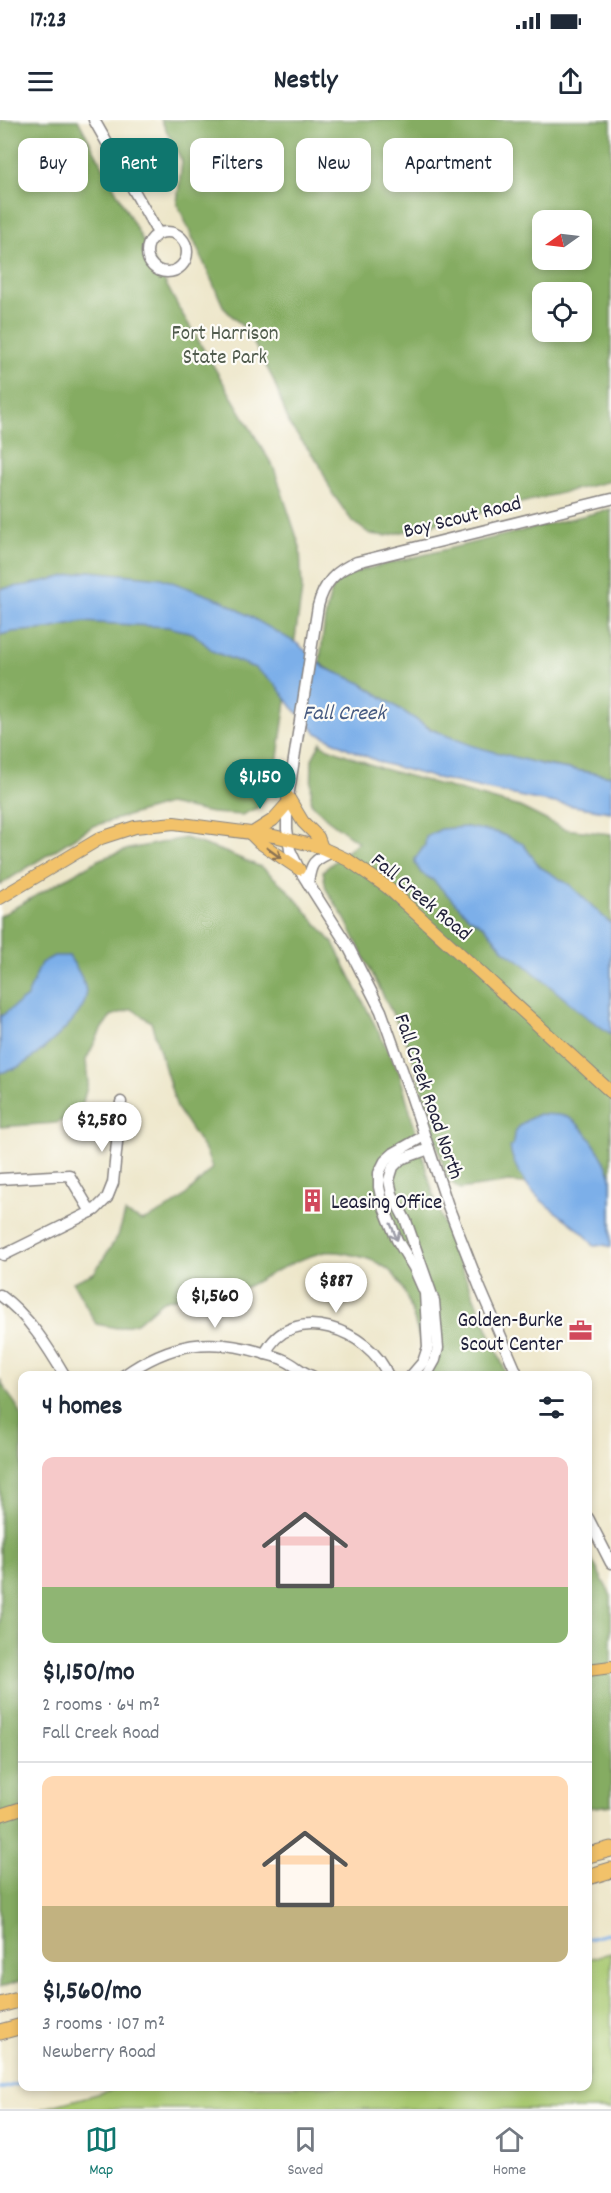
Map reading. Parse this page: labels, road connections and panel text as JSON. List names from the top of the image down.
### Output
{
  "streets": {
    "main road": ["Fall Creek Road"],
    "street": ["Boy Scout Road", "Fall Creek Road North"]
  },
  "crossings": [
    ["Fall Creek Road", "Fall Creek Road North"]
  ],
  "water": ["Fall Creek"],
  "parks": ["Fort Harrison State Park"],
  "places": {
    "building": ["Leasing Office"],
    "office": ["Golden-Burke Scout Center"]
  },
  "north": "left",
  "page": {
    "status": "17:23",
    "header": "Nestly",
    "chip": [
      "Buy",
      "Rent",
      "Filters",
      "New",
      "Apartment"
    ],
    "price": [
      "$1,150",
      "$2,580",
      "$887",
      "$1,560"
    ],
    "heading": "4 homes",
    "list": [
      {
        "name": "$1,150/mo",
        "note": "2 rooms · 64 m² · Fall Creek Road"
      },
      {
        "name": "$1,560/mo",
        "note": "3 rooms · 107 m² · Newberry Road"
      }
    ],
    "tabs": ["Map", "Saved", "Home"]
  }
}
